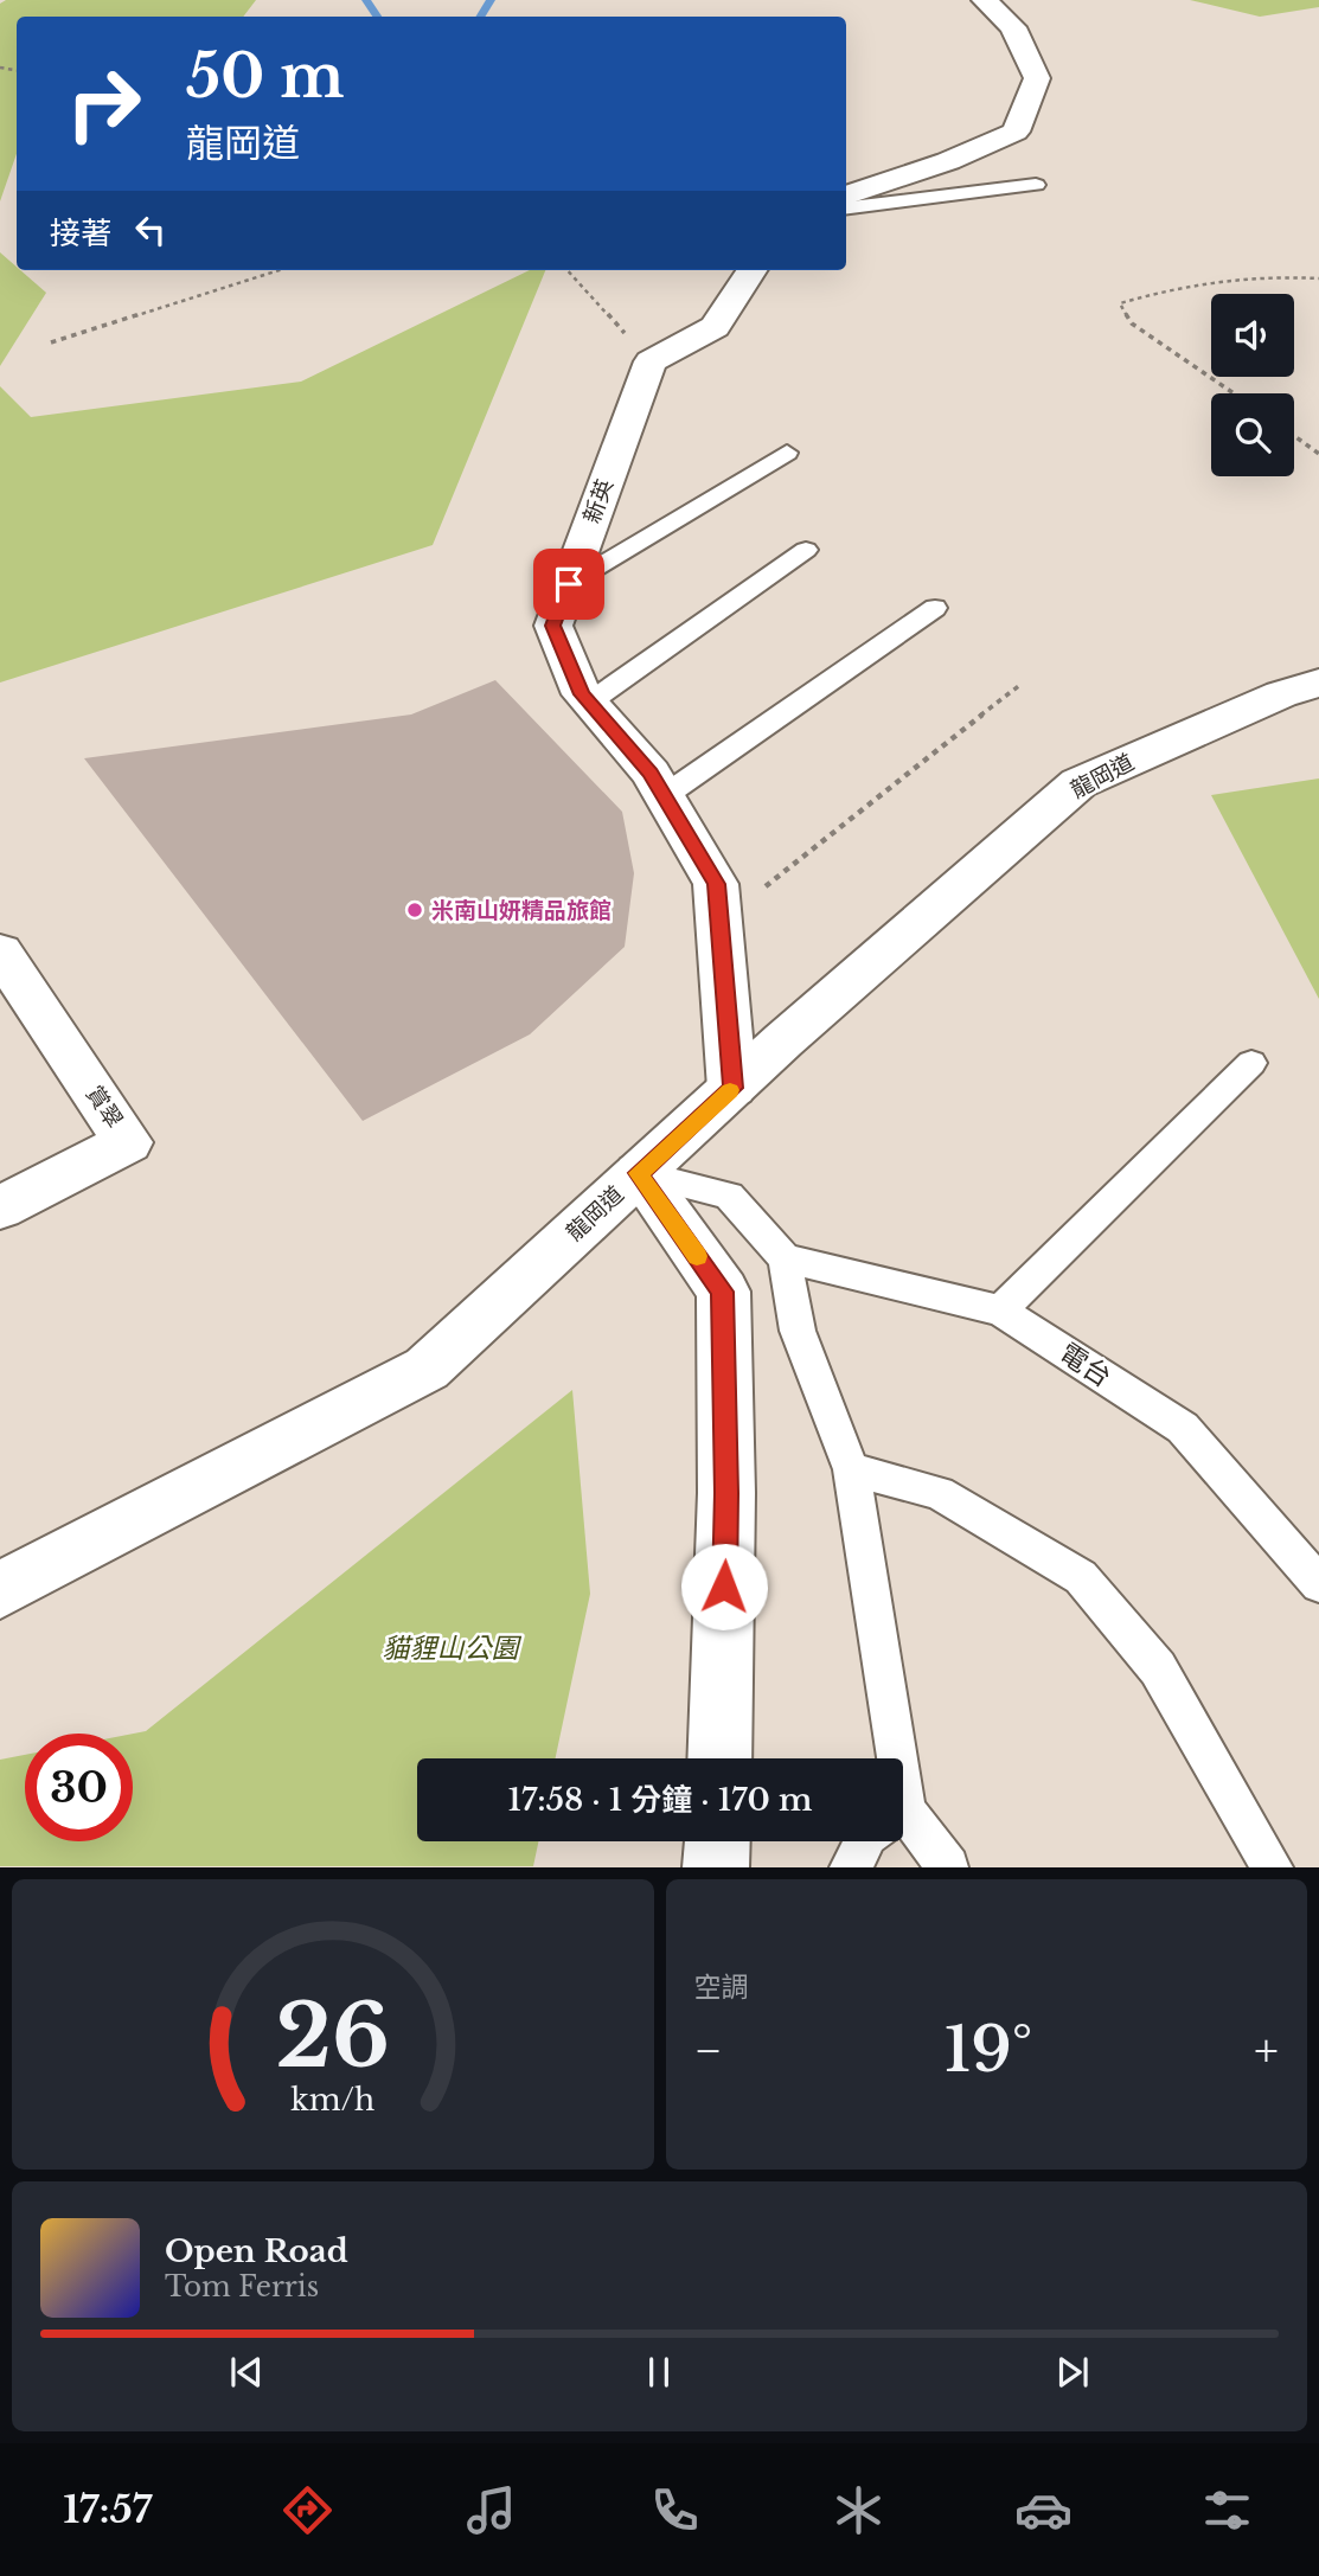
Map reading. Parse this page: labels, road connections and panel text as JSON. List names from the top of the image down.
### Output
{
  "streets": {
    "street": ["新英", "龍岡道", "賞翠"],
    "lane": ["電台"]
  },
  "crossings": [
    ["新英", "龍岡道"]
  ],
  "parks": ["貓貍山公園"],
  "places": ["米南山妍精品旅館"],
  "page": {
    "turn": ["50 m", "龍岡道"],
    "then": "接著",
    "limit": "30",
    "trip": "17:58 · 1 分鐘 · 170 m",
    "tile": "空調",
    "heat": ["−", "19°", "+"],
    "song": ["Open Road", "Tom Ferris"],
    "tabs": "17:57",
    "gauge": ["26", "km/h"]
  }
}
